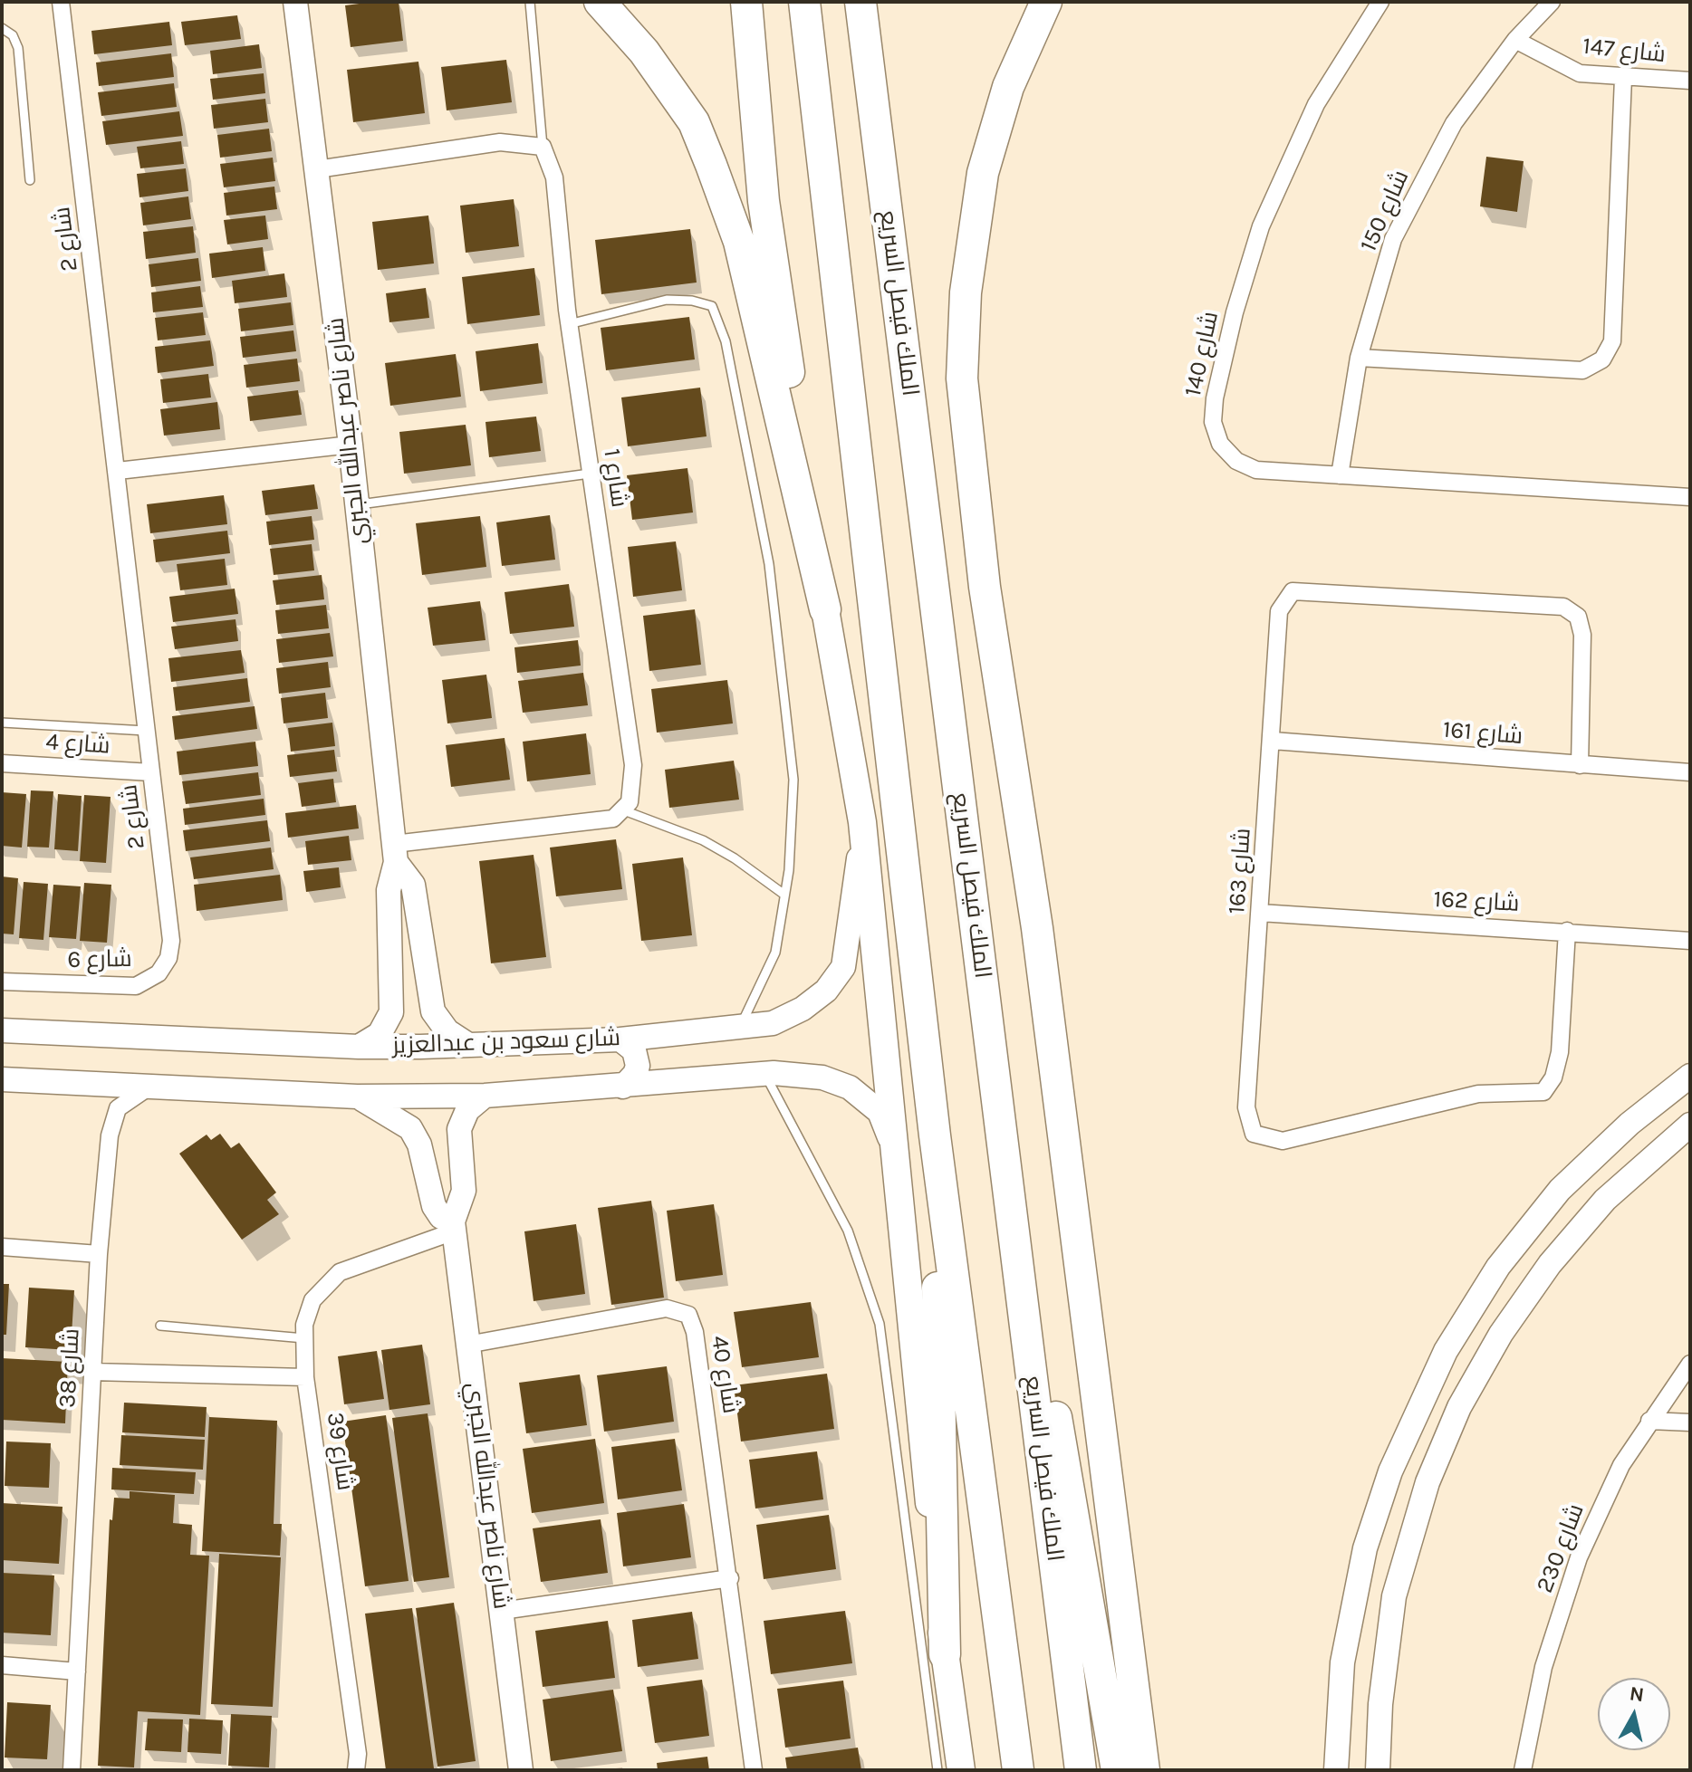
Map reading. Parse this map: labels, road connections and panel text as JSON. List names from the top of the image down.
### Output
{
  "streets": {
    "highway": ["الملك فيصل السريع"],
    "street": [
      "شارع 147",
      "شارع 150",
      "شارع 2",
      "شارع 140",
      "شارع ناصر عبدالله الجبري",
      "شارع 1",
      "شارع 161",
      "شارع 4",
      "شارع 163",
      "شارع 162",
      "شارع 6",
      "شارع سعود بن عبدالعزيز",
      "شارع 38",
      "شارع 40",
      "شارع 39",
      "شارع 230"
    ]
  },
  "crossings": [
    ["شارع 147", "شارع 150"],
    ["شارع 150", "شارع 140"],
    ["شارع 2", "شارع 4"],
    ["شارع 2", "شارع 6"],
    ["شارع ناصر عبدالله الجبري", "شارع سعود بن عبدالعزيز"],
    ["شارع ناصر عبدالله الجبري", "شارع 40"],
    ["شارع ناصر عبدالله الجبري", "شارع 39"],
    ["شارع 161", "شارع 163"],
    ["شارع 163", "شارع 162"],
    ["شارع سعود بن عبدالعزيز", "شارع 38"]
  ],
  "north": "top"
}
